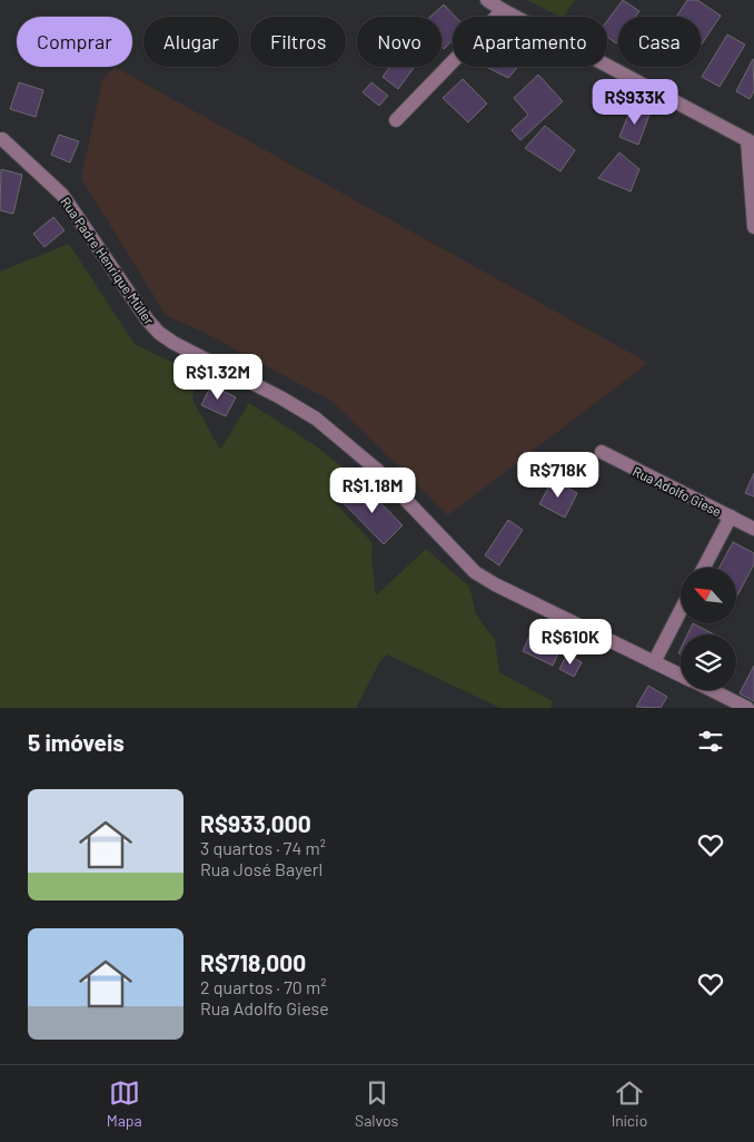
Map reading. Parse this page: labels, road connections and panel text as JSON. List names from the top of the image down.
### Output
{
  "streets": {
    "street": ["Rua Padre Henrique Müller", "Rua Adolfo Giese"]
  },
  "north": "top left",
  "page": {
    "chip": [
      "Comprar",
      "Alugar",
      "Filtros",
      "Novo",
      "Apartamento",
      "Casa"
    ],
    "price": [
      "R$933K",
      "R$1.32M",
      "R$718K",
      "R$1.18M",
      "R$610K"
    ],
    "heading": "5 imóveis",
    "list": [
      {
        "name": "R$933,000",
        "note": "3 quartos · 74 m² · Rua José Bayerl"
      },
      {
        "name": "R$718,000",
        "note": "2 quartos · 70 m² · Rua Adolfo Giese"
      }
    ],
    "tabs": ["Mapa", "Salvos", "Início"]
  }
}
